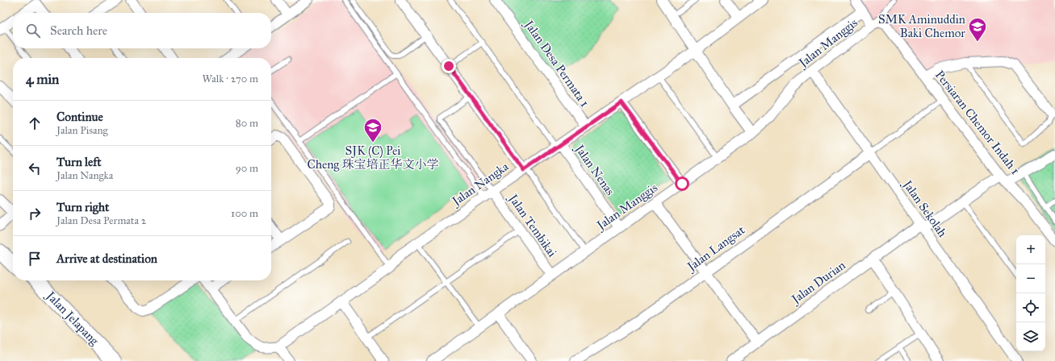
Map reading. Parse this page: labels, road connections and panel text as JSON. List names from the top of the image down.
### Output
{
  "streets": {
    "main road": ["Jalan Jelapang"],
    "street": [
      "Jalan Manggis",
      "Jalan Desa Permata 1",
      "Persiaran Chemor Indah 1",
      "Jalan Nenas",
      "Jalan Nangka",
      "Jalan Sekolah",
      "Jalan Tembikai",
      "Jalan Langsat",
      "Jalan Durian"
    ]
  },
  "crossings": [
    ["Jalan Manggis", "Persiaran Chemor Indah 1"],
    ["Jalan Manggis", "Jalan Nenas"],
    ["Jalan Manggis", "Jalan Sekolah"],
    ["Jalan Manggis", "Jalan Tembikai"],
    ["Jalan Desa Permata 1", "Jalan Nangka"],
    ["Persiaran Chemor Indah 1", "Jalan Durian"],
    ["Jalan Nenas", "Jalan Nangka"],
    ["Jalan Nangka", "Jalan Tembikai"],
    ["Jalan Sekolah", "Jalan Langsat"],
    ["Jalan Sekolah", "Jalan Durian"]
  ],
  "places": {
    "school or university": ["SMK Aminuddin Baki Chemor", "SJK (C) Pei Cheng 珠宝培正华文小学"]
  },
  "page": {
    "search": "Search here",
    "heading": ["4 min", "Walk · 270 m"],
    "list": [
      ["Continue", "Jalan Pisang", "80 m"],
      ["Turn left", "Jalan Nangka", "90 m"],
      ["Turn right", "Jalan Desa Permata 2", "100 m"],
      "Arrive at destination"
    ],
    "map_buttons": ["+", "−"]
  }
}
